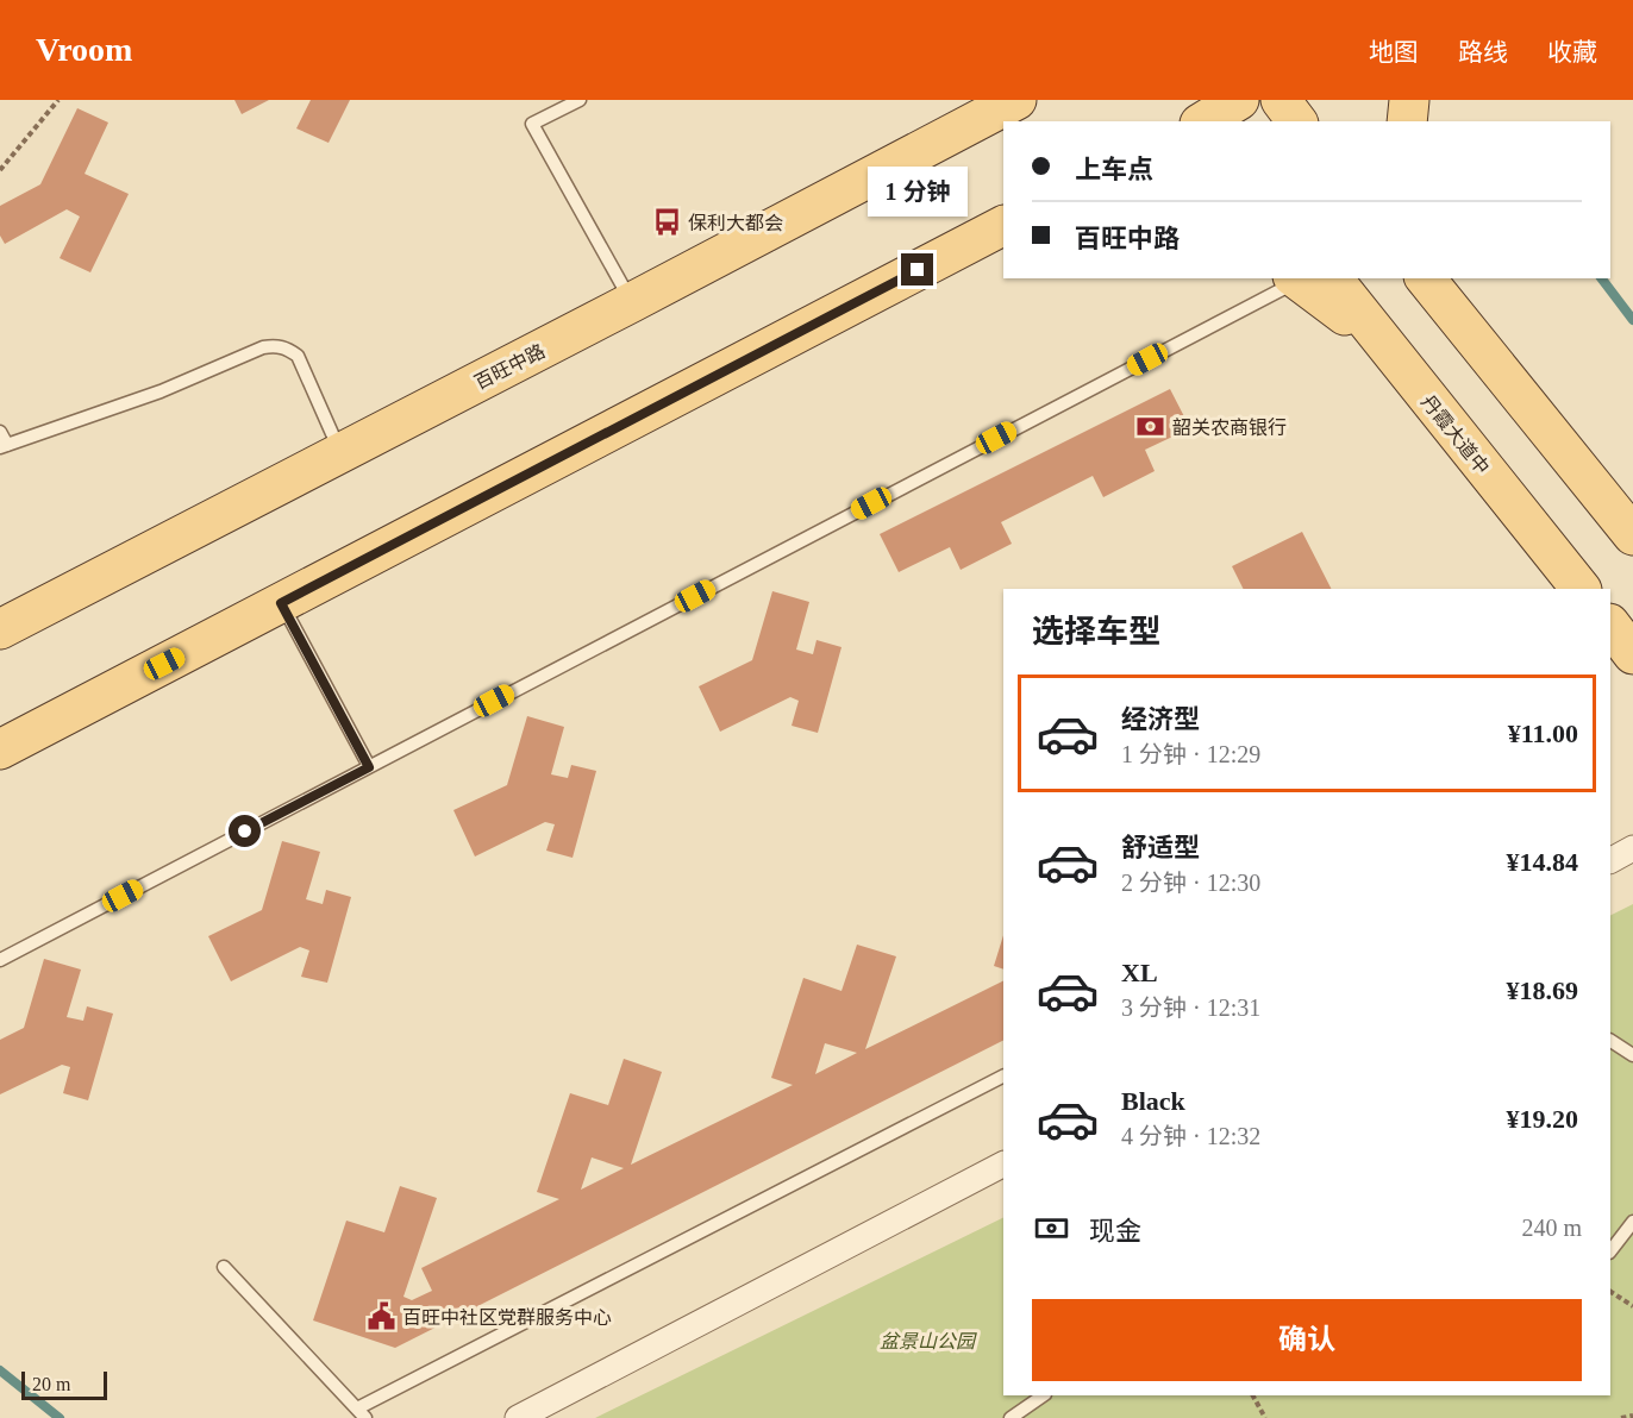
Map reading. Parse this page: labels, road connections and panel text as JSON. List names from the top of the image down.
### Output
{
  "streets": {
    "main road": ["百旺中路", "丹霞大道中"]
  },
  "parks": ["盆景山公园"],
  "places": {
    "bus stop": ["保利大都会"],
    "bank": ["韶关农商银行"],
    "public building": ["百旺中社区党群服务中心"]
  },
  "scale_bar": "20 m",
  "page": {
    "header": "Vroom",
    "nav": ["地图", "路线", "收藏"],
    "banner": ["上车点", "百旺中路"],
    "bubble": "1 分钟",
    "heading": "选择车型",
    "list": [
      {
        "name": "经济型",
        "note": "1 分钟 · 12:29",
        "value": "¥11.00"
      },
      {
        "name": "舒适型",
        "note": "2 分钟 · 12:30",
        "value": "¥14.84"
      },
      {
        "name": "XL",
        "note": "3 分钟 · 12:31",
        "value": "¥18.69"
      },
      {
        "name": "Black",
        "note": "4 分钟 · 12:32",
        "value": "¥19.20"
      }
    ],
    "pay": ["现金", "240 m"],
    "buttons": "确认",
    "scale": "20 m"
  }
}
